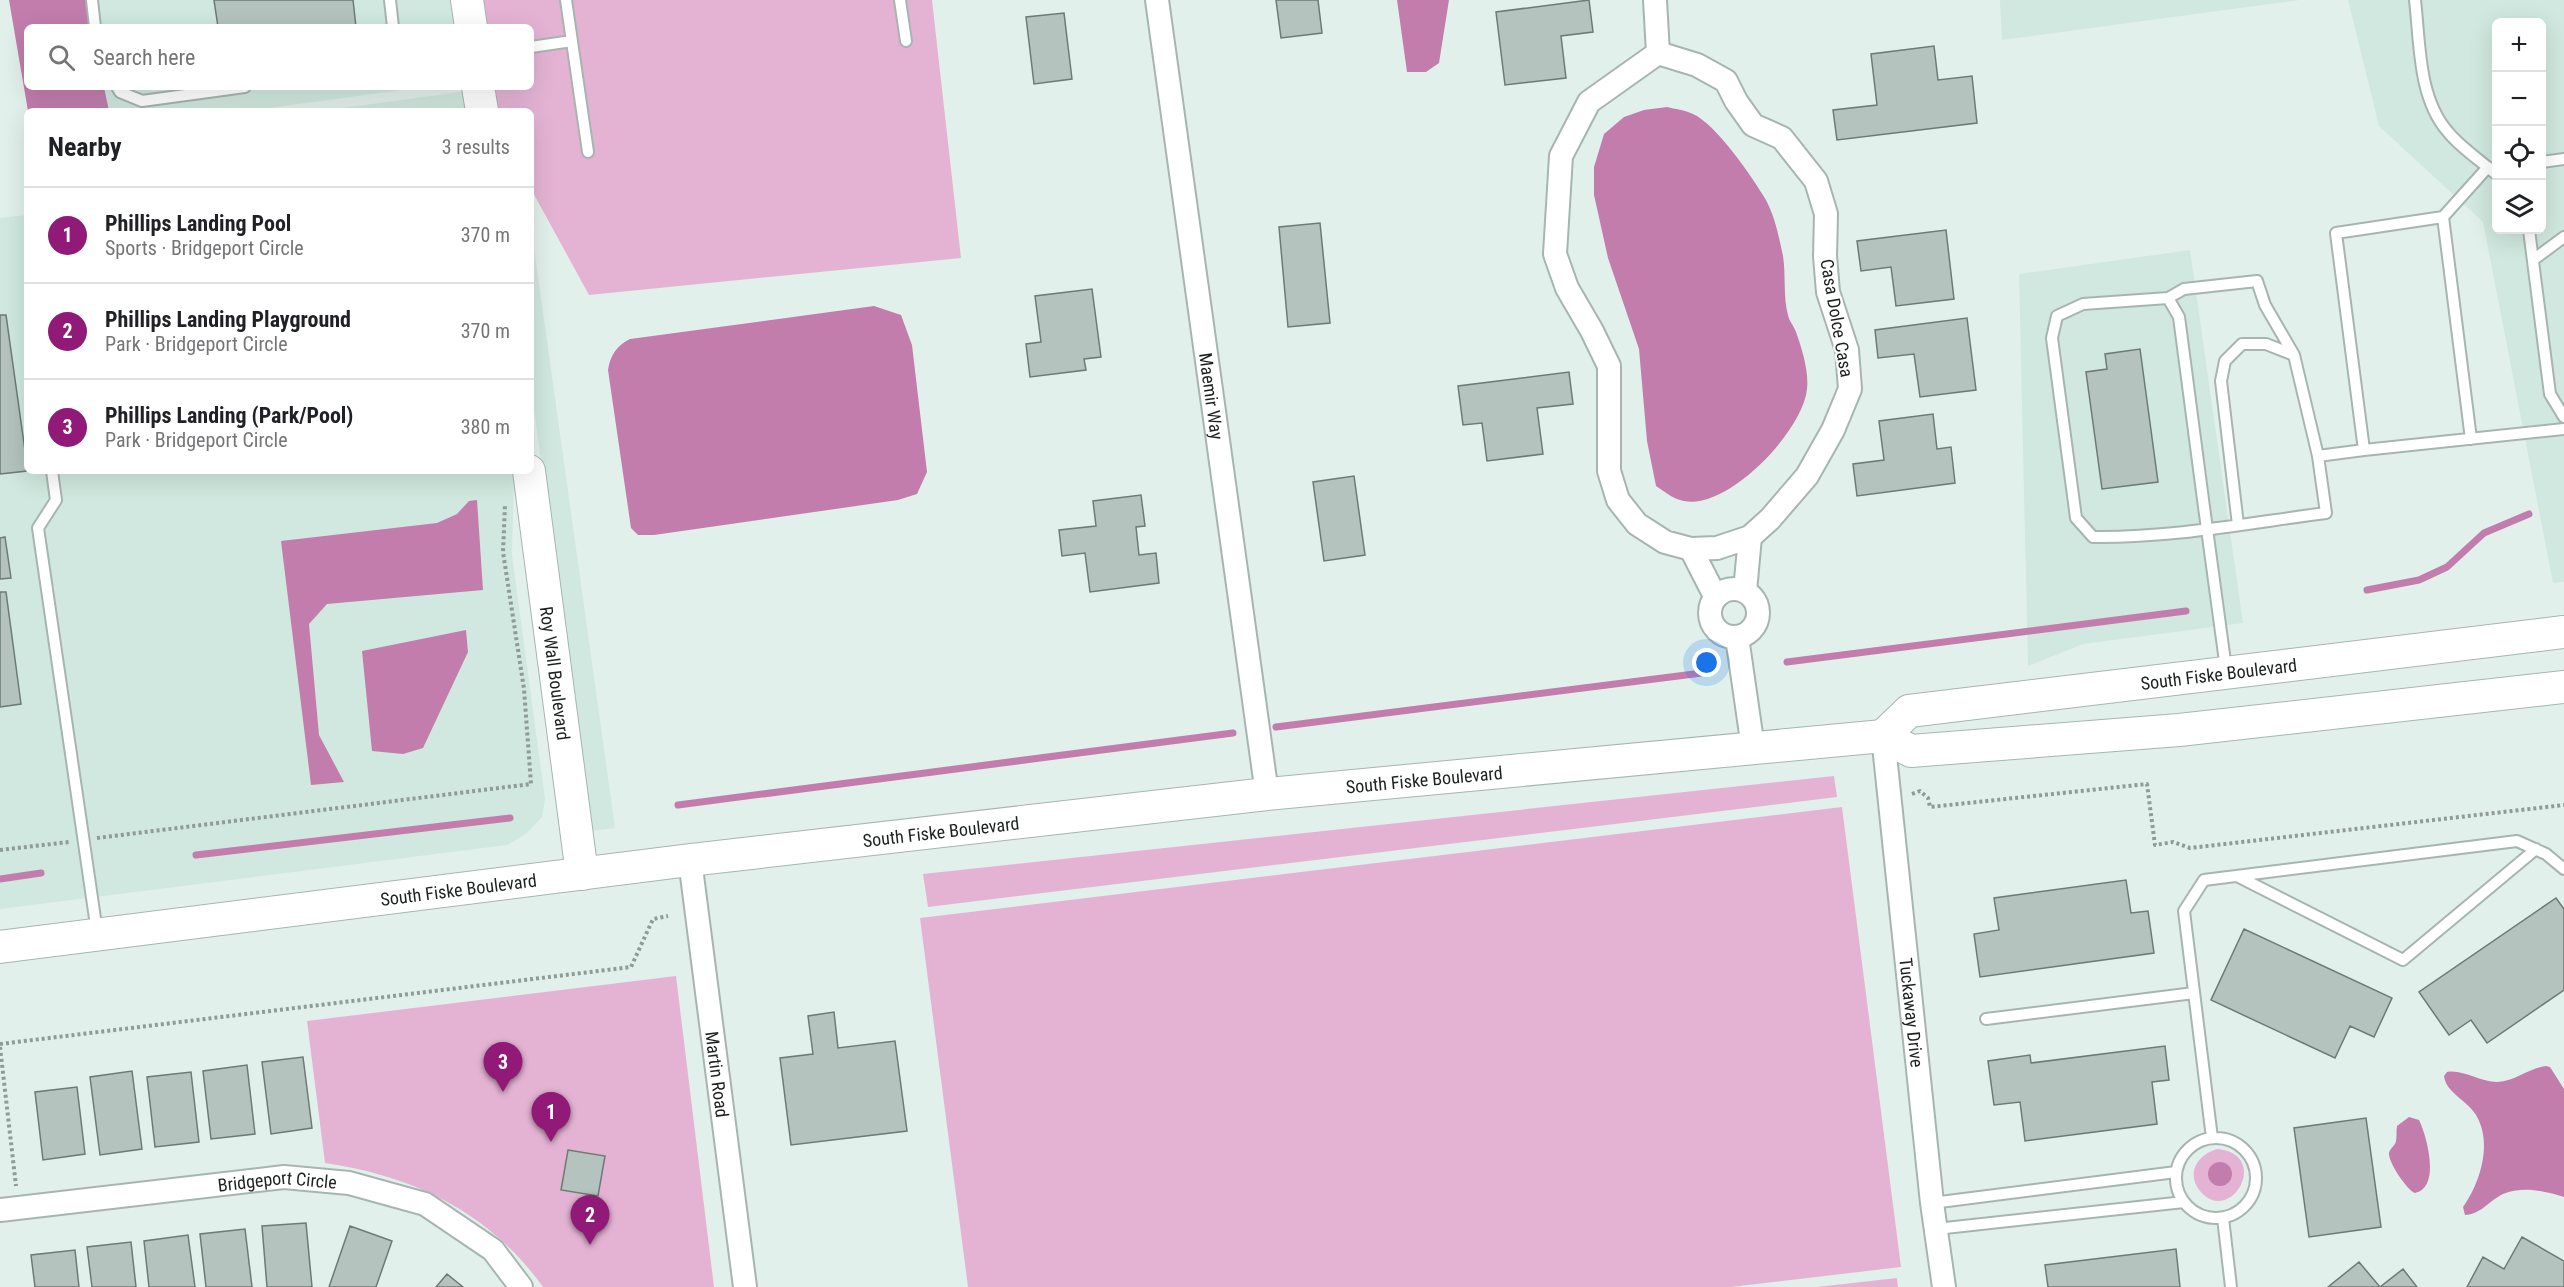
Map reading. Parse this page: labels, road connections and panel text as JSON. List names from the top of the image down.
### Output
{
  "streets": {
    "main road": ["Roy Wall Boulevard", "South Fiske Boulevard"],
    "street": [
      "Casa Dolce Casa",
      "Maemir Way",
      "Tuckaway Drive",
      "Martin Road",
      "Bridgeport Circle"
    ]
  },
  "crossings": [
    ["Maemir Way", "South Fiske Boulevard"],
    ["Roy Wall Boulevard", "South Fiske Boulevard"],
    ["South Fiske Boulevard", "Tuckaway Drive"],
    ["South Fiske Boulevard", "Martin Road"]
  ],
  "page": {
    "map_buttons": ["+", "−"],
    "search": "Search here",
    "heading": ["Nearby", "3 results"],
    "list": [
      {
        "mark": "1",
        "name": "Phillips Landing Pool",
        "note": "Sports · Bridgeport Circle",
        "value": "370 m"
      },
      {
        "mark": "2",
        "name": "Phillips Landing Playground",
        "note": "Park · Bridgeport Circle",
        "value": "370 m"
      },
      {
        "mark": "3",
        "name": "Phillips Landing (Park/Pool)",
        "note": "Park · Bridgeport Circle",
        "value": "380 m"
      }
    ],
    "pins": ["3", "1", "2"]
  }
}
